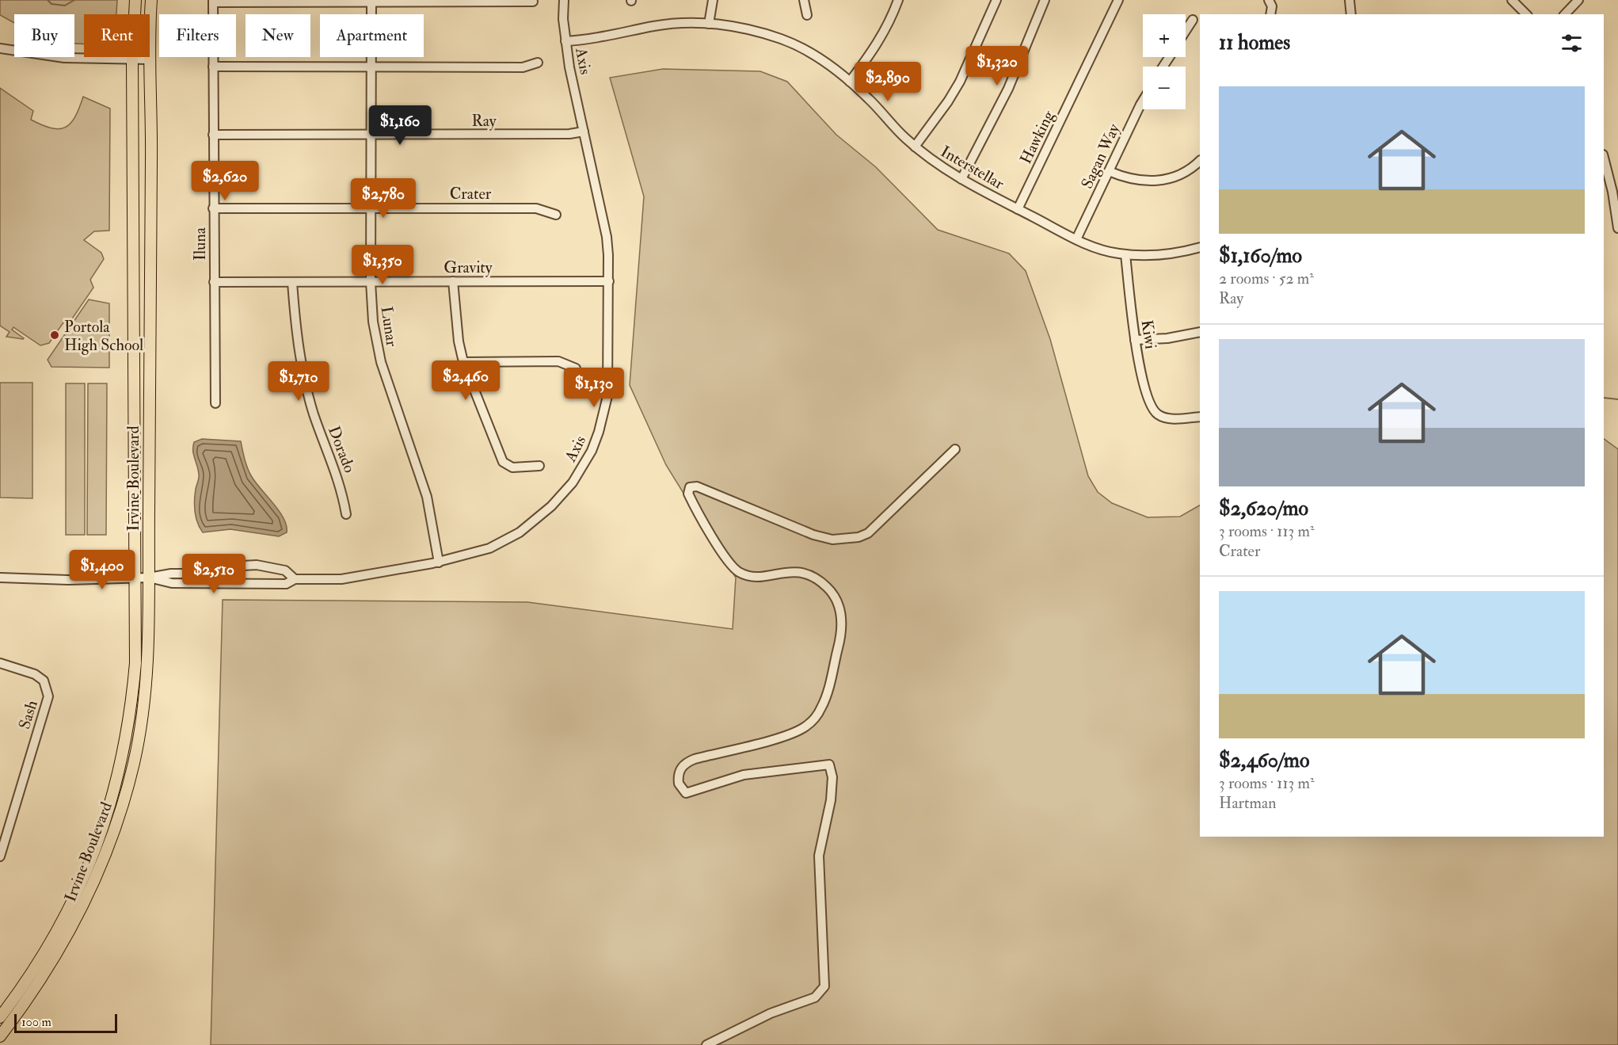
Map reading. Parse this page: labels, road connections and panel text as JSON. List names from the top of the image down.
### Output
{
  "streets": {
    "main road": ["Irvine Boulevard"],
    "street": [
      "Axis",
      "Ray",
      "Hawking",
      "Sagan Way",
      "Interstellar",
      "Crater",
      "Iluna",
      "Gravity",
      "Lunar",
      "Kiwi",
      "Dorado",
      "Sash"
    ]
  },
  "crossings": [
    ["Axis", "Ray"],
    ["Axis", "Interstellar"],
    ["Axis", "Gravity"],
    ["Axis", "Lunar"],
    ["Axis", "Irvine Boulevard"],
    ["Ray", "Iluna"],
    ["Ray", "Lunar"],
    ["Hawking", "Interstellar"],
    ["Sagan Way", "Interstellar"],
    ["Interstellar", "Kiwi"],
    ["Crater", "Iluna"],
    ["Crater", "Lunar"],
    ["Iluna", "Gravity"],
    ["Gravity", "Lunar"],
    ["Gravity", "Dorado"]
  ],
  "places": ["Portola High School"],
  "scale_bar": "100 m",
  "page": {
    "map_buttons": ["+", "−"],
    "chip": [
      "Buy",
      "Rent",
      "Filters",
      "New",
      "Apartment"
    ],
    "heading": "11 homes",
    "price": [
      "$1,320",
      "$2,890",
      "$1,160",
      "$2,620",
      "$2,780",
      "$1,350",
      "$2,460",
      "$1,710",
      "$1,130",
      "$1,400",
      "$2,510"
    ],
    "list": [
      {
        "name": "$1,160/mo",
        "note": "2 rooms · 52 m² · Ray"
      },
      {
        "name": "$2,620/mo",
        "note": "3 rooms · 113 m² · Crater"
      },
      {
        "name": "$2,460/mo",
        "note": "3 rooms · 113 m² · Hartman"
      }
    ],
    "scale": "100 m"
  }
}
